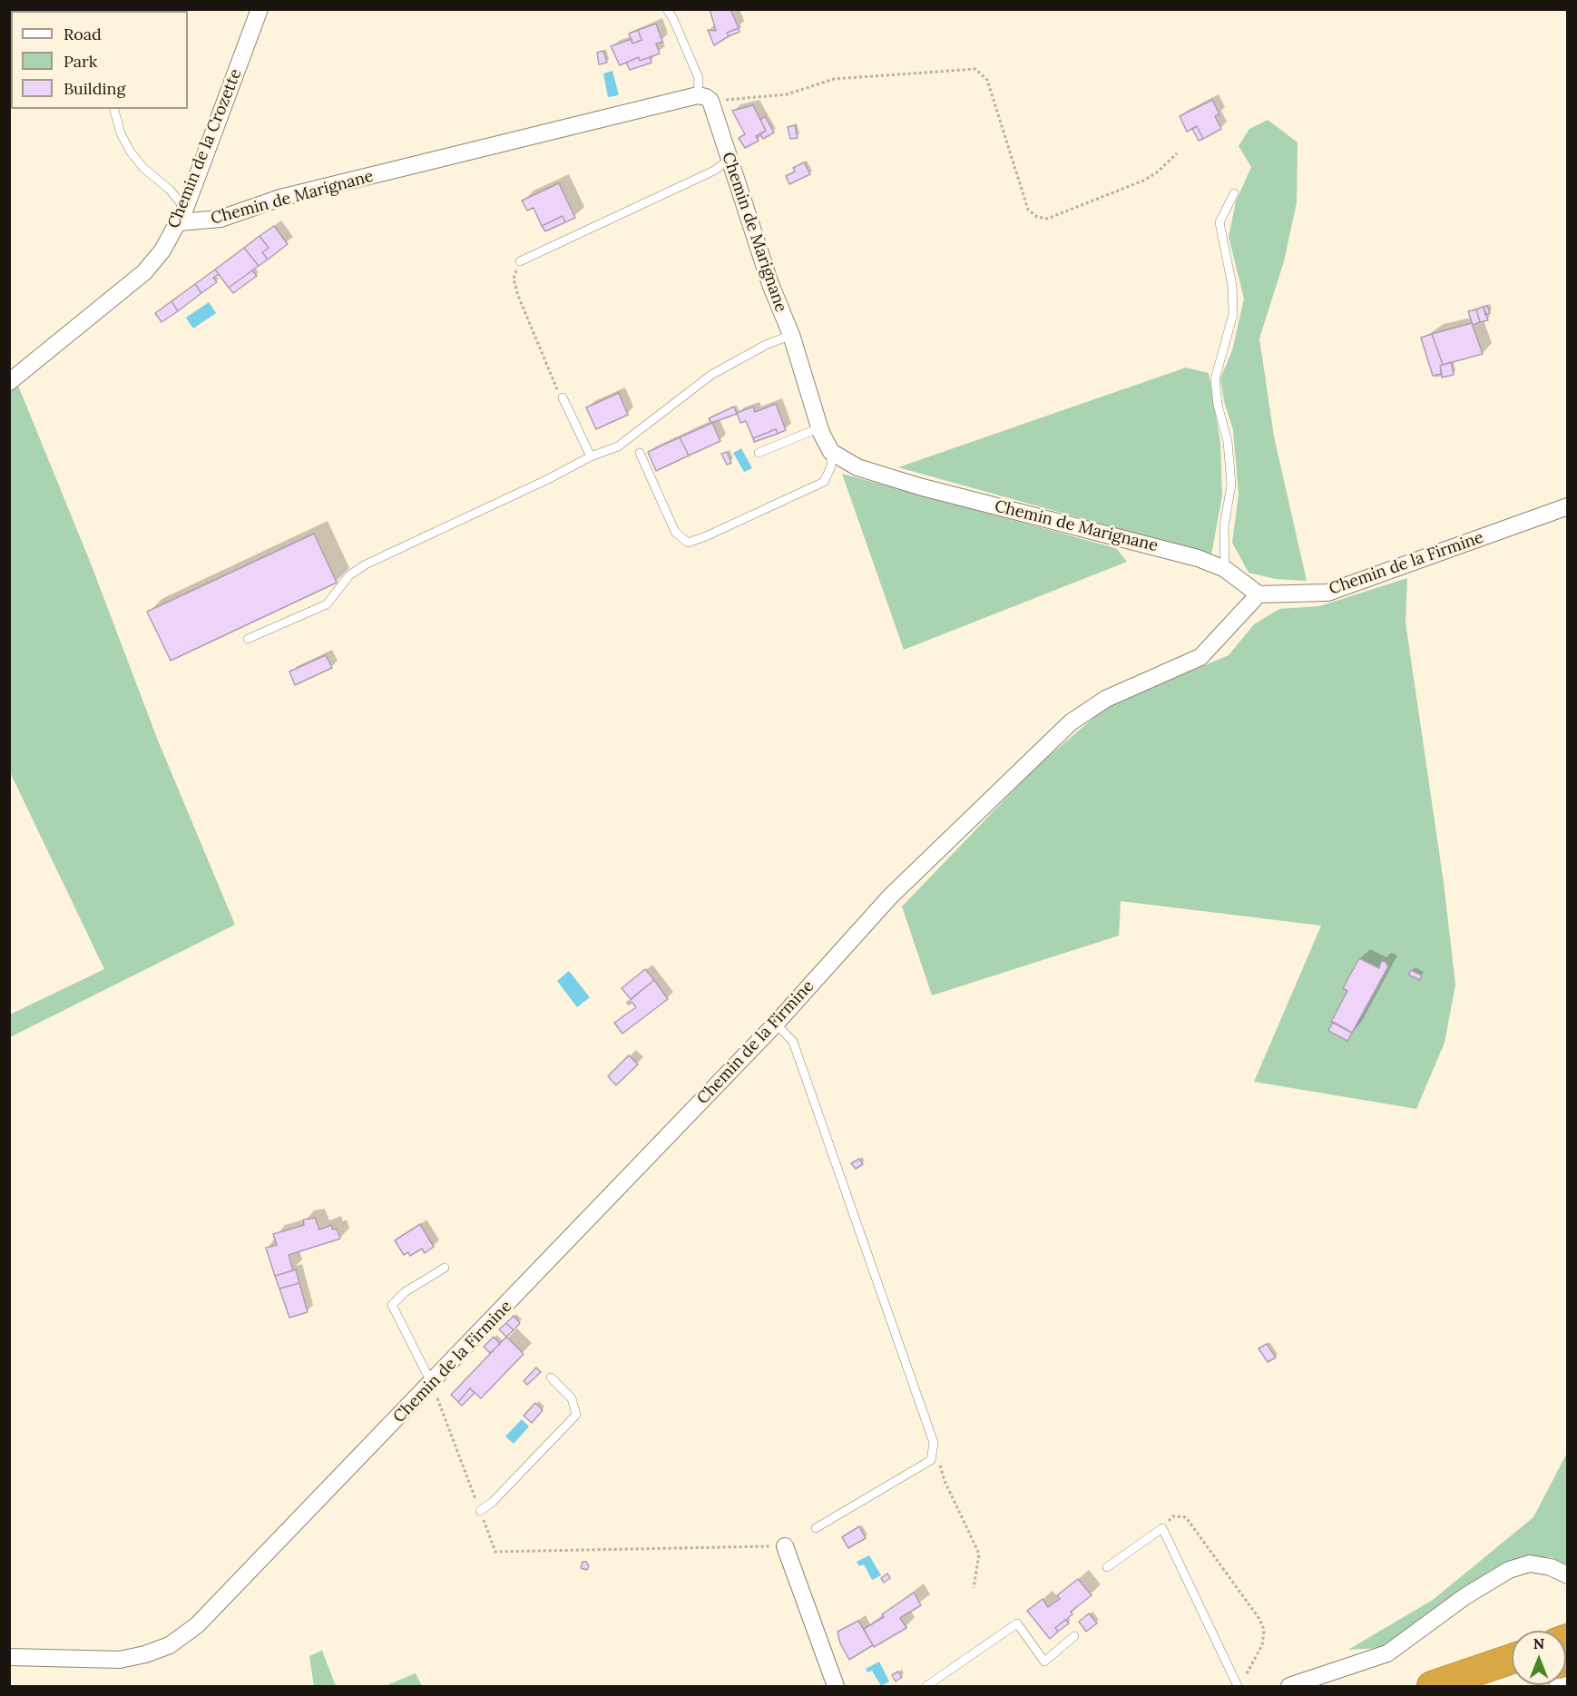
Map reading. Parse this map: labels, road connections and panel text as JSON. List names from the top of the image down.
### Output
{
  "streets": {
    "street": ["Chemin de la Crozette", "Chemin de Marignane", "Chemin de la Firmine"]
  },
  "crossings": [
    ["Chemin de la Crozette", "Chemin de Marignane"],
    ["Chemin de Marignane", "Chemin de la Firmine"]
  ],
  "legend": ["Road", "Park", "Building"],
  "north": "top"
}
